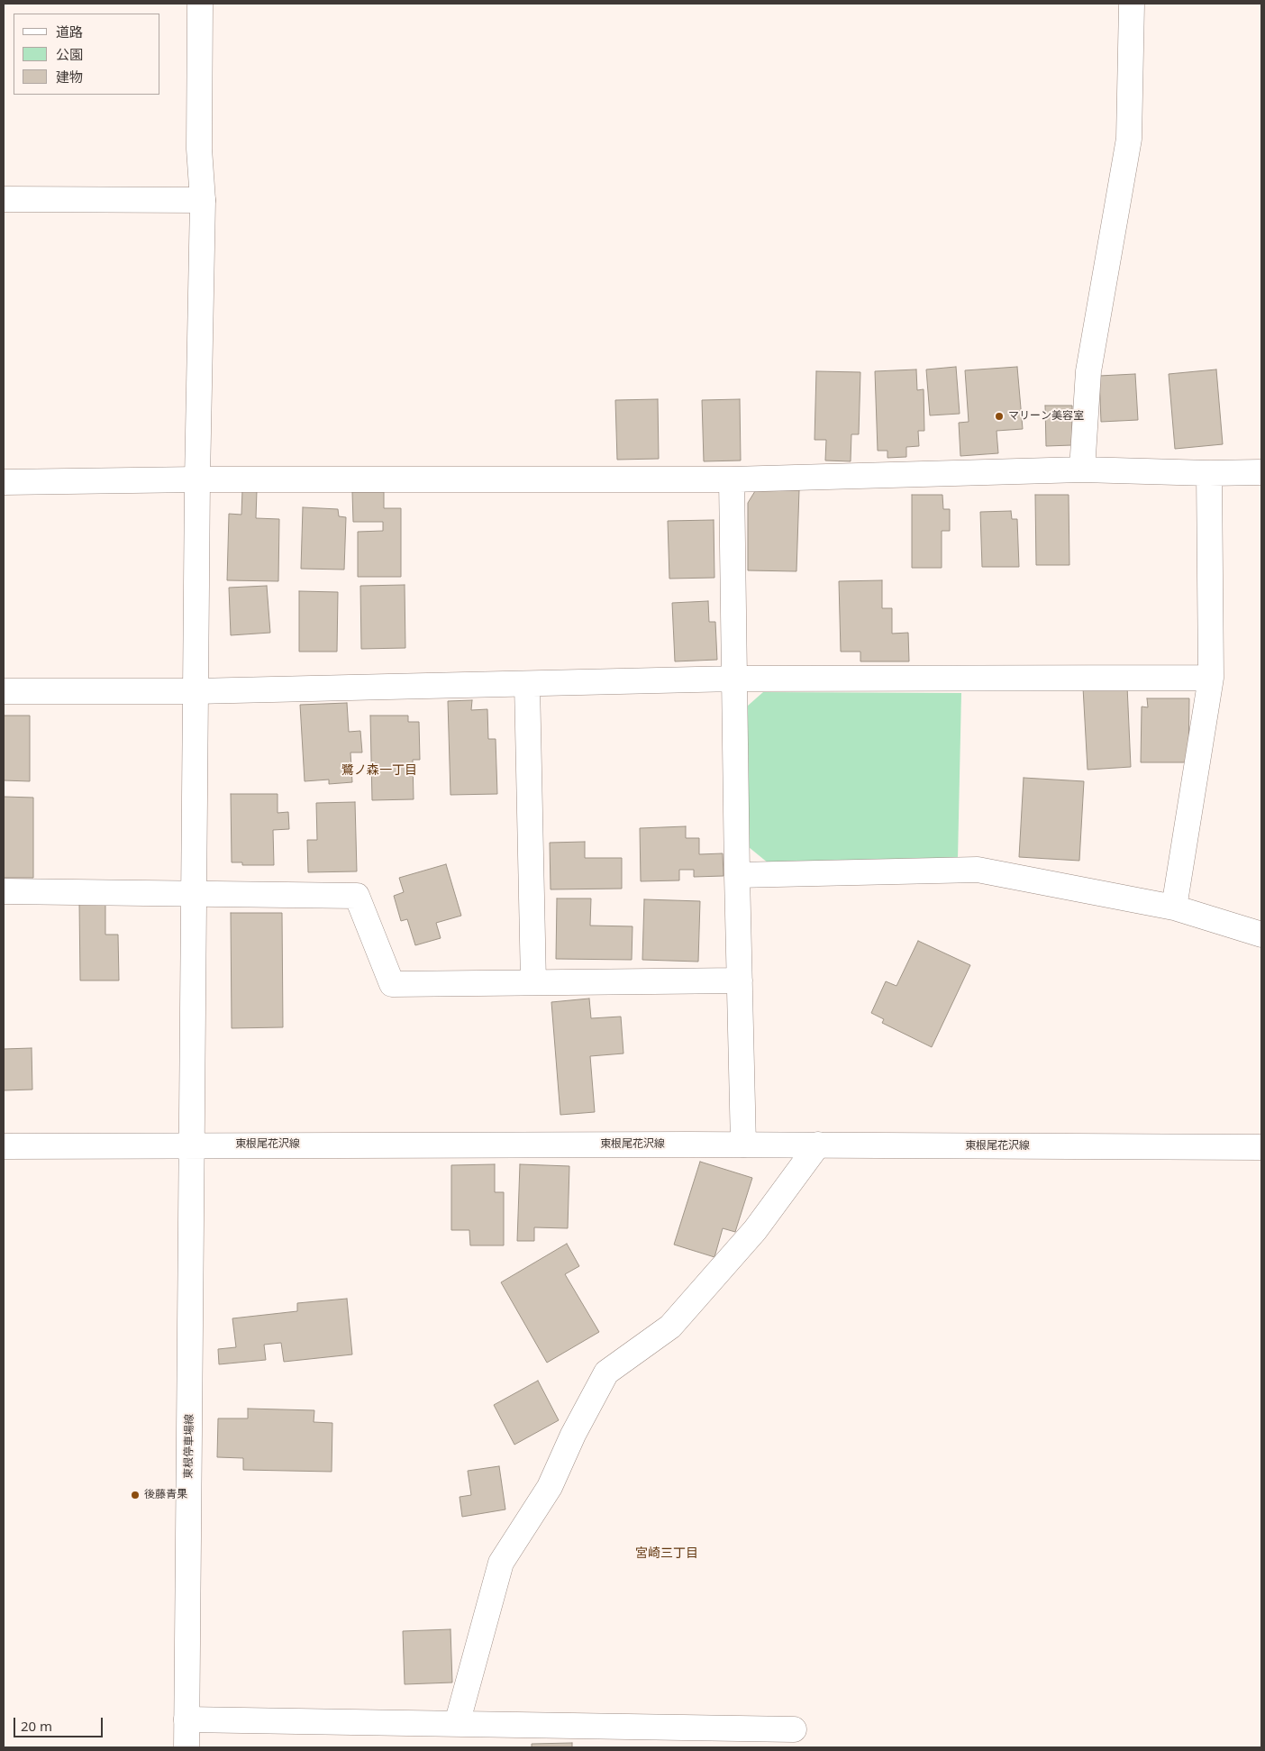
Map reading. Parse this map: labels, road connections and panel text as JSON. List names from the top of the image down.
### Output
{
  "streets": {
    "street": ["東根尾花沢線", "東根停車場線"]
  },
  "crossings": [
    ["東根尾花沢線", "東根停車場線"]
  ],
  "districts": ["鷺ノ森一丁目", "宮崎三丁目"],
  "places": ["マリーン美容室", "後藤青果"],
  "legend": ["道路", "公園", "建物"],
  "scale_bar": "20 m"
}
